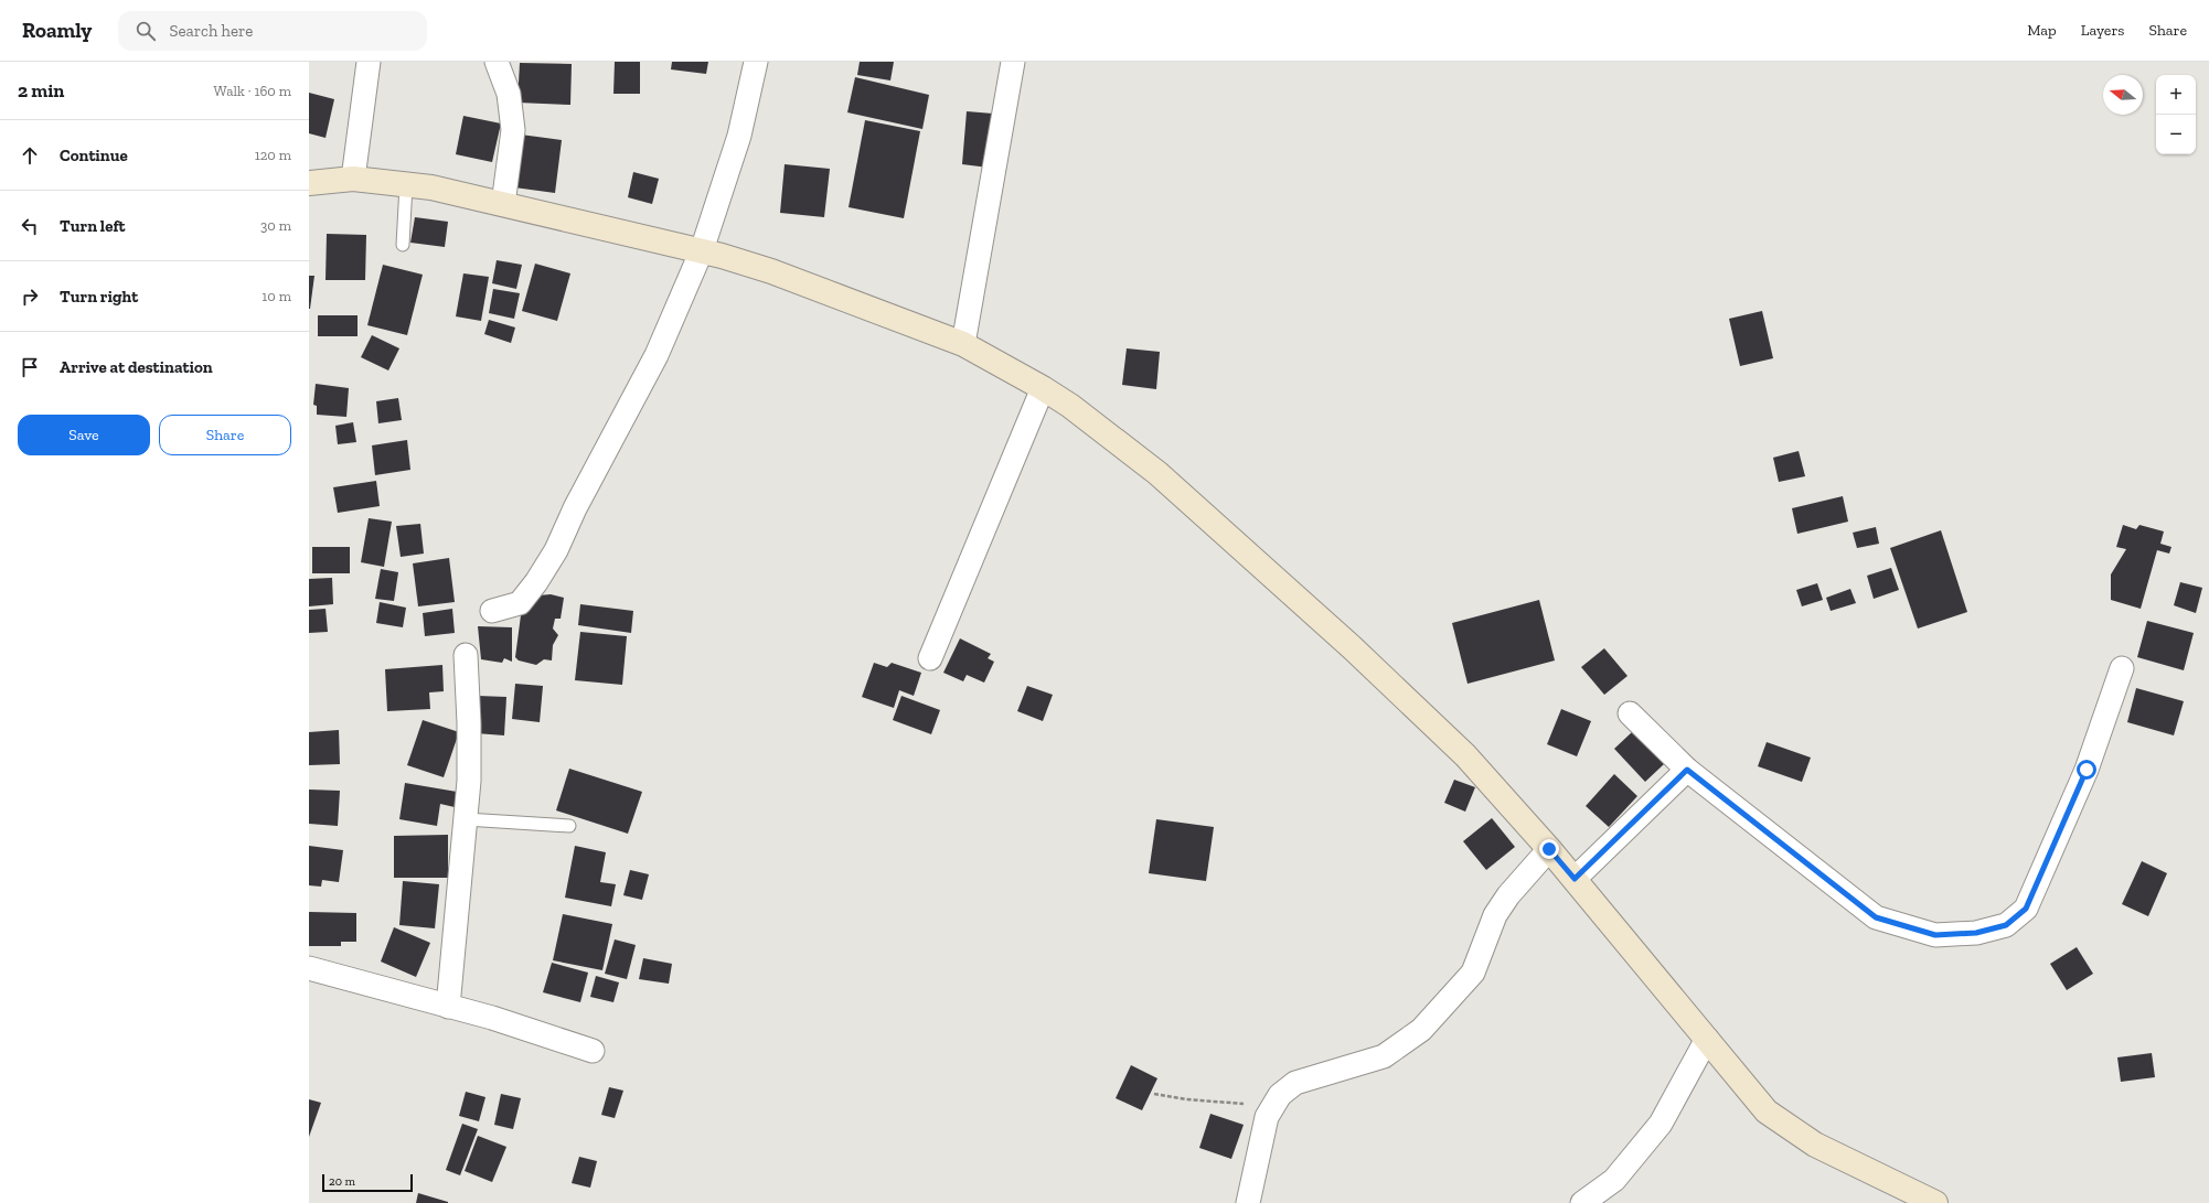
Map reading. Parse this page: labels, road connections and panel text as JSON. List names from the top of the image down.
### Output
{
  "scale_bar": "20 m",
  "north": "left",
  "page": {
    "header": "Roamly",
    "search": "Search here",
    "nav": ["Map", "Layers", "Share"],
    "heading": ["2 min", "Walk · 160 m"],
    "map_buttons": ["+", "−"],
    "list": [
      ["Continue", "120 m"],
      ["Turn left", "30 m"],
      ["Turn right", "10 m"],
      "Arrive at destination"
    ],
    "buttons": ["Save", "Share"],
    "scale": "20 m"
  }
}
